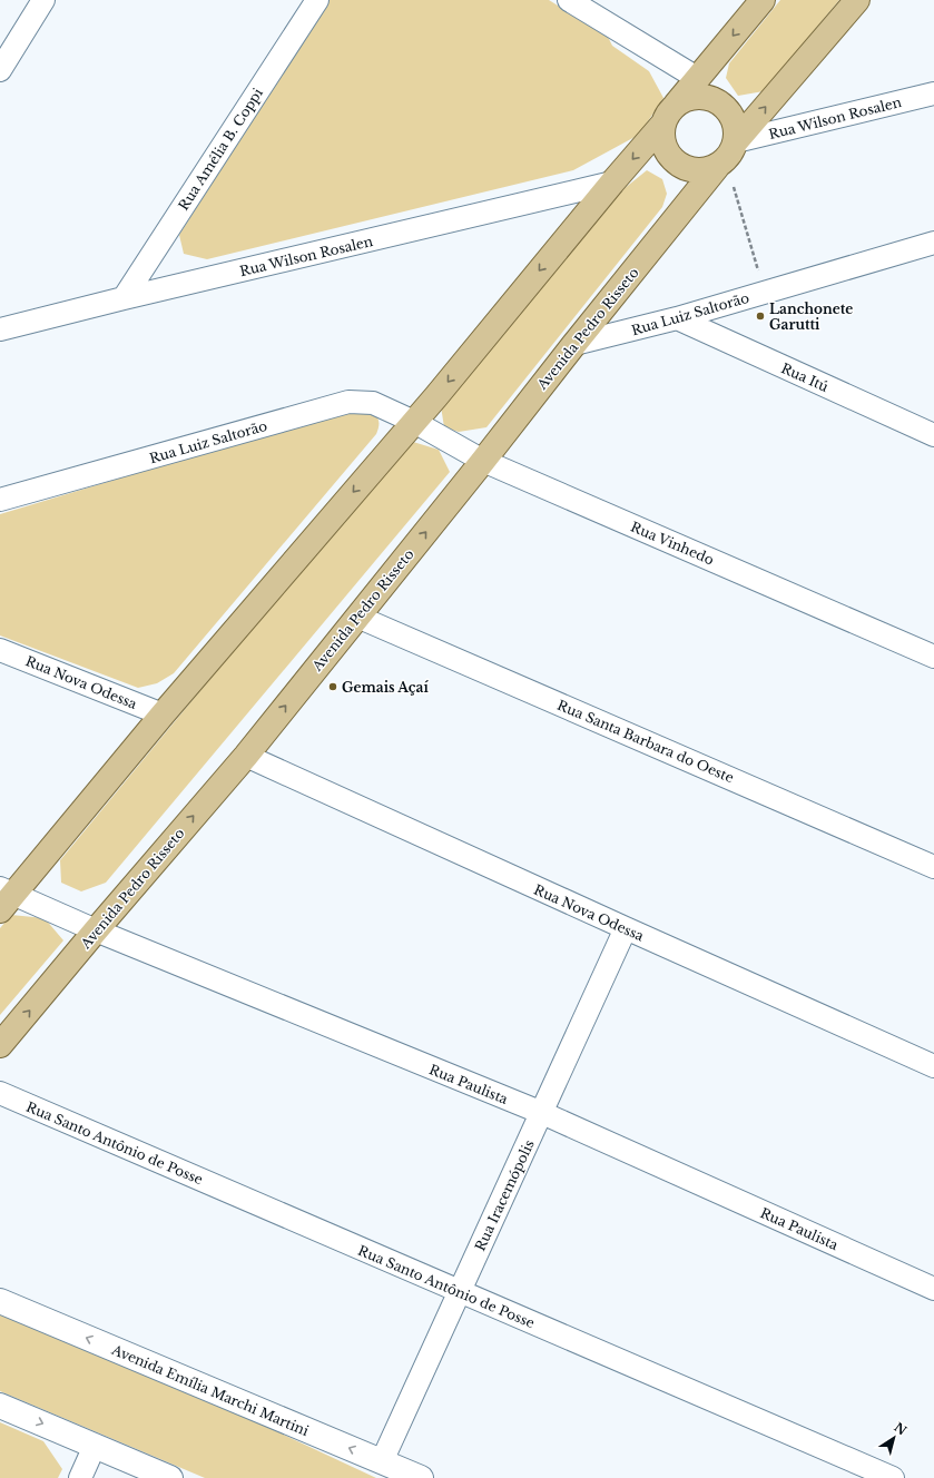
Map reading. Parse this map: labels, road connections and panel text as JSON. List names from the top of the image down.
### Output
{
  "streets": {
    "main road": ["Avenida Pedro Risseto"],
    "street": [
      "Rua Wilson Rosalen",
      "Rua Amélia B. Coppi",
      "Rua Luiz Saltorão",
      "Rua Itú",
      "Rua Vinhedo",
      "Rua Nova Odessa",
      "Rua Santa Barbara do Oeste",
      "Rua Paulista",
      "Rua Santo Antônio de Posse",
      "Rua Iracemópolis",
      "Avenida Emília Marchi Martini"
    ]
  },
  "crossings": [
    ["Rua Wilson Rosalen", "Rua Amélia B. Coppi"],
    ["Rua Wilson Rosalen", "Avenida Pedro Risseto"],
    ["Rua Luiz Saltorão", "Avenida Pedro Risseto"],
    ["Rua Luiz Saltorão", "Rua Itú"],
    ["Rua Luiz Saltorão", "Rua Vinhedo"],
    ["Avenida Pedro Risseto", "Rua Vinhedo"],
    ["Avenida Pedro Risseto", "Rua Nova Odessa"],
    ["Avenida Pedro Risseto", "Rua Santa Barbara do Oeste"],
    ["Avenida Pedro Risseto", "Rua Paulista"],
    ["Rua Nova Odessa", "Rua Iracemópolis"],
    ["Rua Paulista", "Rua Iracemópolis"],
    ["Rua Santo Antônio de Posse", "Rua Iracemópolis"],
    ["Rua Iracemópolis", "Avenida Emília Marchi Martini"]
  ],
  "places": ["Lanchonete Garutti", "Gemais Açaí"],
  "north": "top right"
}
